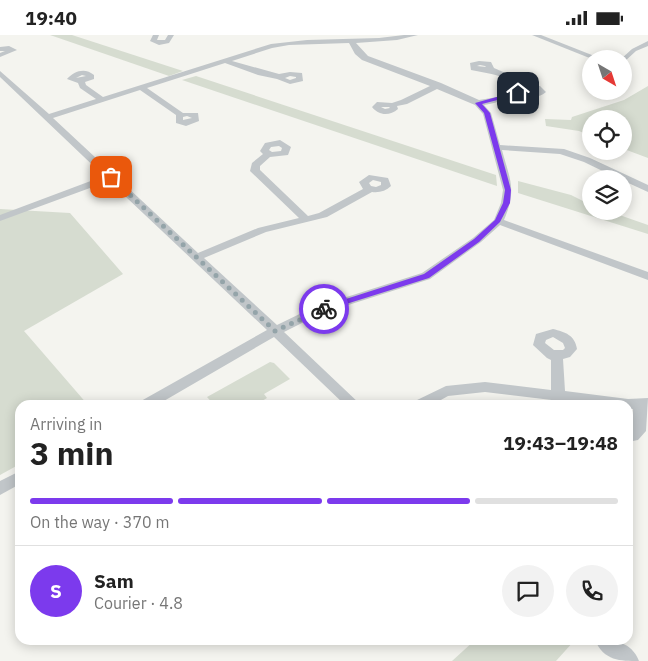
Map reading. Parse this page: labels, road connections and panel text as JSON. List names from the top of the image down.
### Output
{
  "north": "bottom right",
  "page": {
    "status": "19:40",
    "heading": ["3 min", "Arriving in", "19:43–19:48"],
    "panel": ["Sam", "Courier · 4.8"],
    "bar": "On the way · 370 m",
    "round": "S"
  }
}
